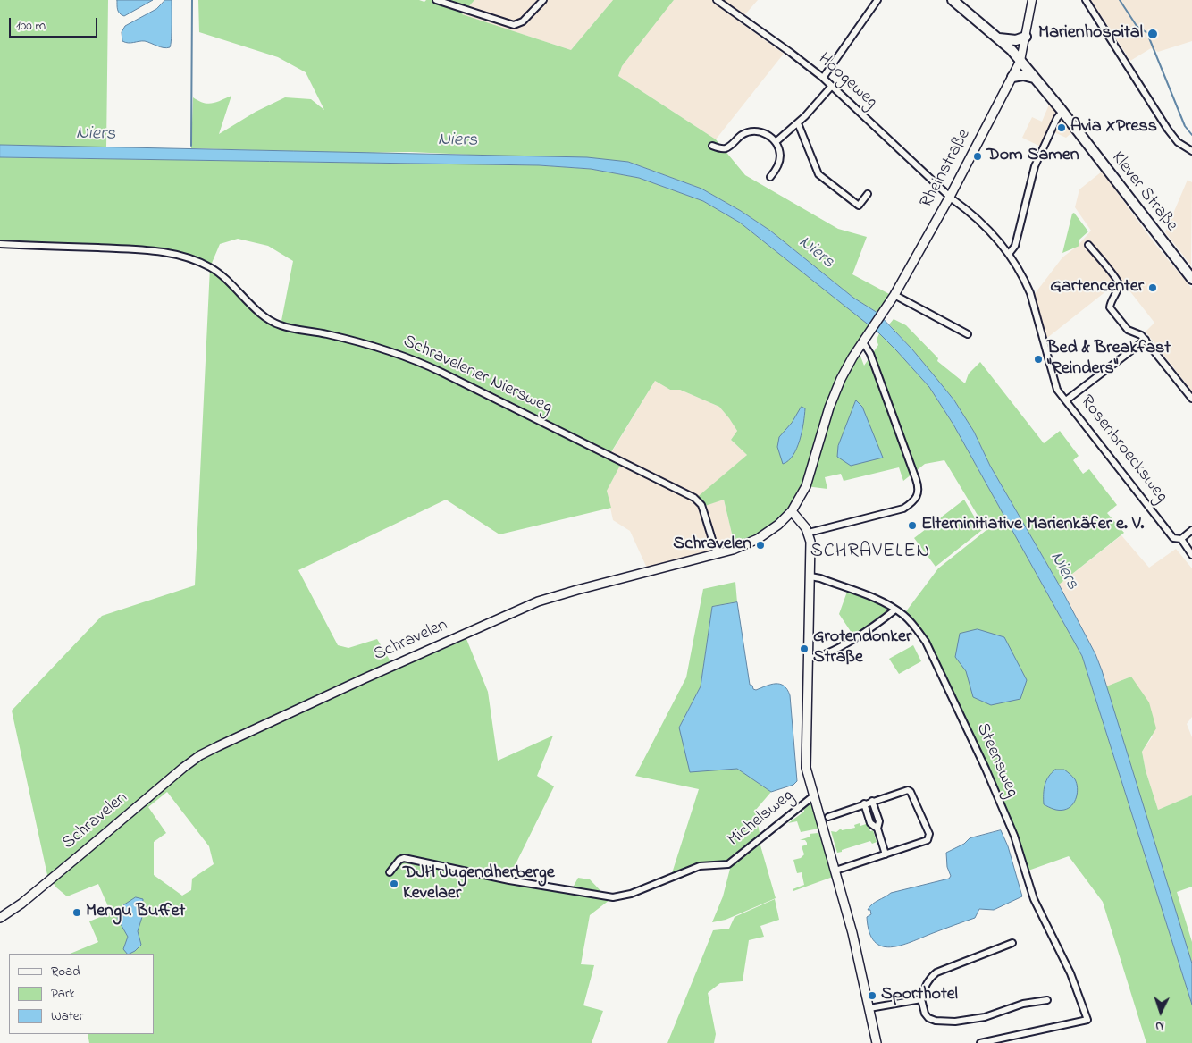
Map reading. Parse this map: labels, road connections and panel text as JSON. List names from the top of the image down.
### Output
{
  "streets": {
    "main road": ["Rheinstraße", "Klever Straße", "Schravelen"],
    "street": [
      "Hoogeweg",
      "Schravelener Niersweg",
      "Rosenbroecksweg",
      "Steensweg",
      "Michelsweg"
    ]
  },
  "crossings": [
    ["Hoogeweg", "Rheinstraße"],
    ["Hoogeweg", "Rosenbroecksweg"],
    ["Rheinstraße", "Klever Straße"],
    ["Rheinstraße", "Rosenbroecksweg"],
    ["Rheinstraße", "Schravelen"],
    ["Schravelener Niersweg", "Schravelen"]
  ],
  "districts": ["SCHRAVELEN"],
  "water": ["Niers"],
  "places": [
    "Marienhospital",
    "Avia XPress",
    "Dom Samen",
    "Gartencenter",
    "Bed & Breakfast \"Reinders\"",
    "Elterninitiative Marienkäfer e. V.",
    "Schravelen",
    "Grotendonker Straße",
    "DJH Jugendherberge Kevelaer",
    "Mengu Buffet",
    "Sporthotel"
  ],
  "legend": ["Road", "Park", "Water"],
  "scale_bar": "100 m",
  "north": "bottom"
}
